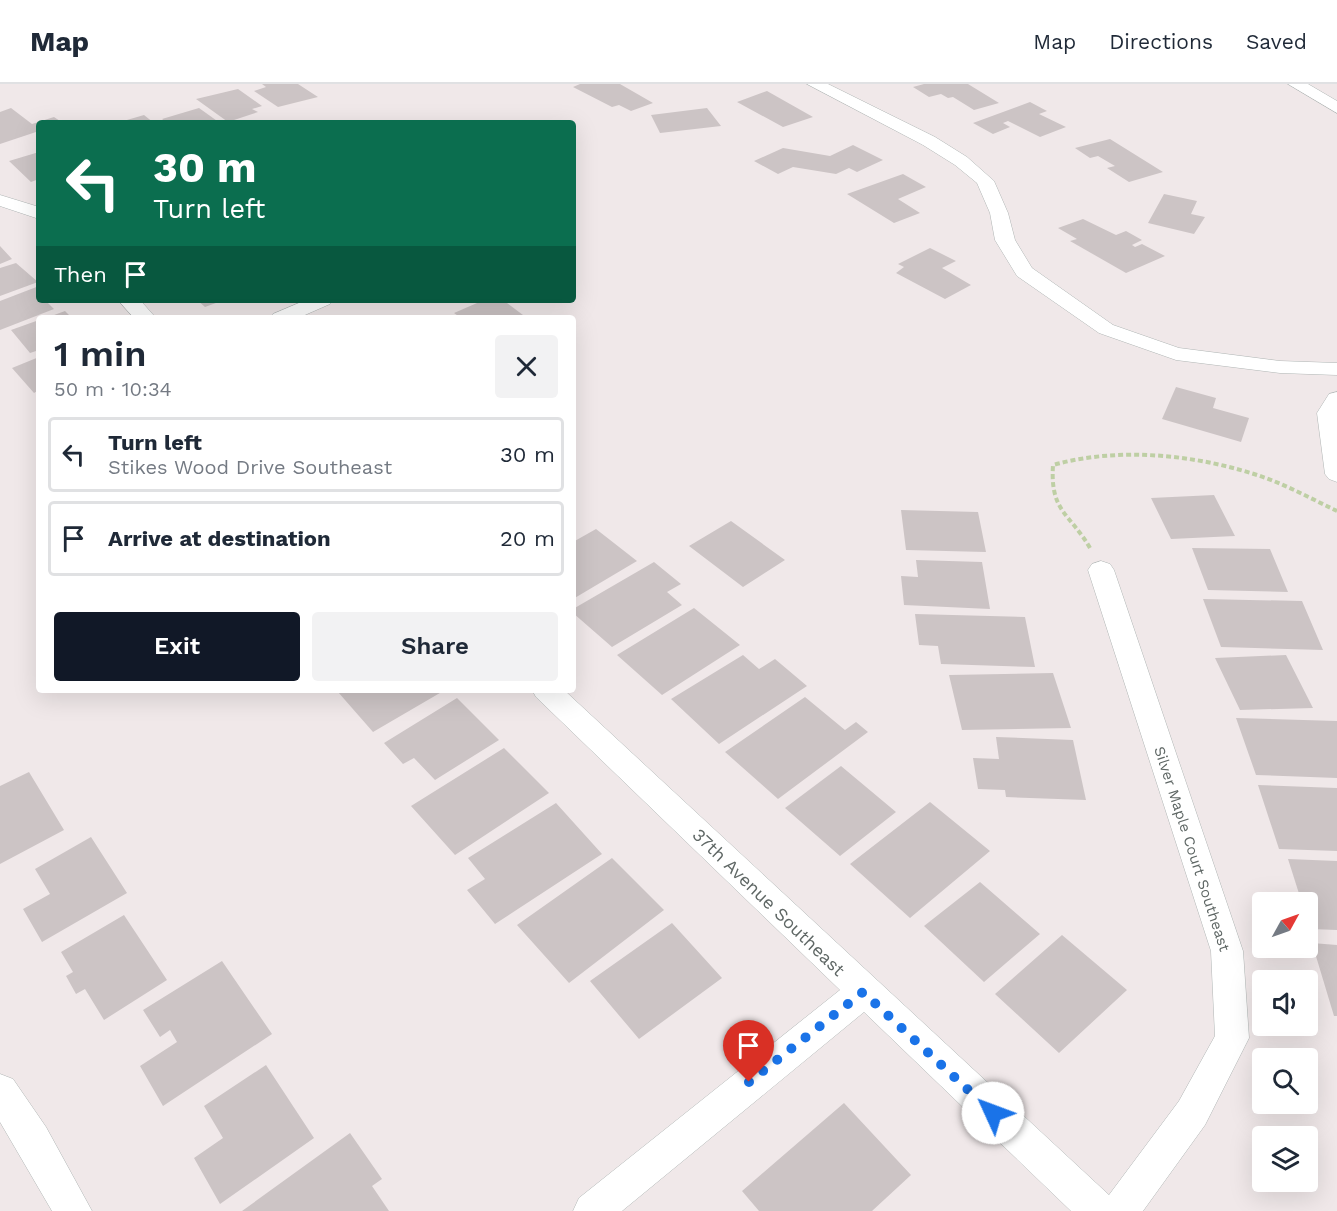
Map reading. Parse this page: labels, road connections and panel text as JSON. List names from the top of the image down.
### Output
{
  "streets": {
    "street": ["Silver Maple Court Southeast", "37th Avenue Southeast"]
  },
  "north": "top right",
  "page": {
    "header": "Map",
    "nav": ["Map", "Directions", "Saved"],
    "turn": ["30 m", "Turn left"],
    "then": "Then",
    "heading": ["1 min", "50 m · 10:34"],
    "list": [
      {
        "name": "Turn left",
        "note": "Stikes Wood Drive Southeast",
        "value": "30 m"
      },
      {
        "name": "Arrive at destination",
        "value": "20 m"
      }
    ],
    "buttons": ["Exit", "Share"]
  }
}
